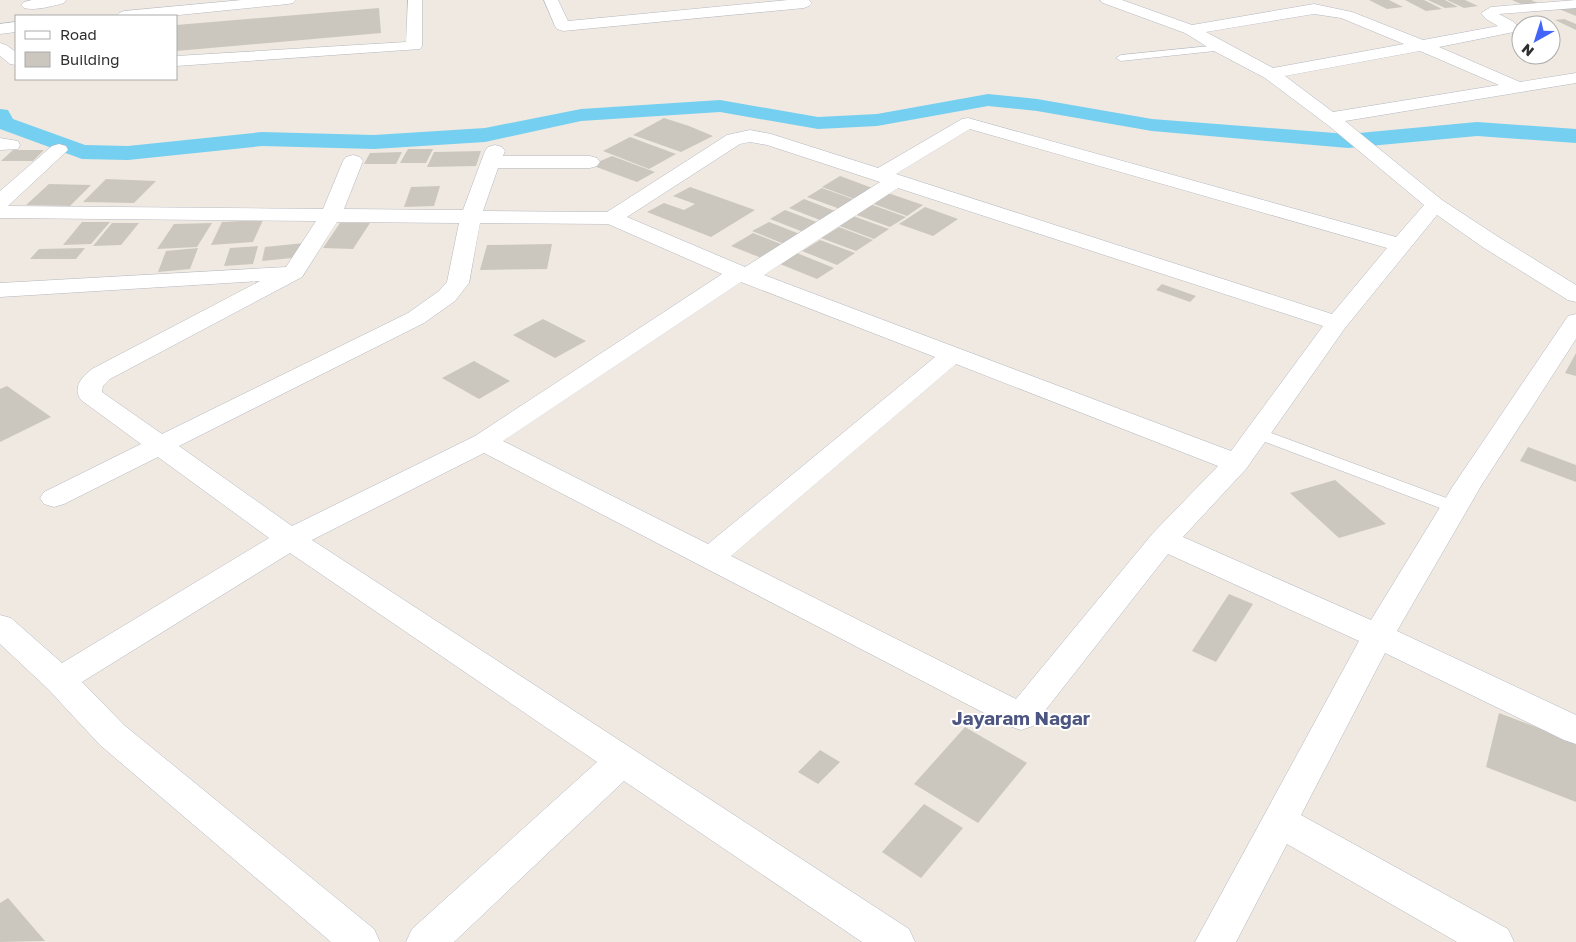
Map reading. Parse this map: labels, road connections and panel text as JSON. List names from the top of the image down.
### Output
{
  "districts": ["Jayaram Nagar"],
  "legend": ["Road", "Building"],
  "north": "bottom left"
}
